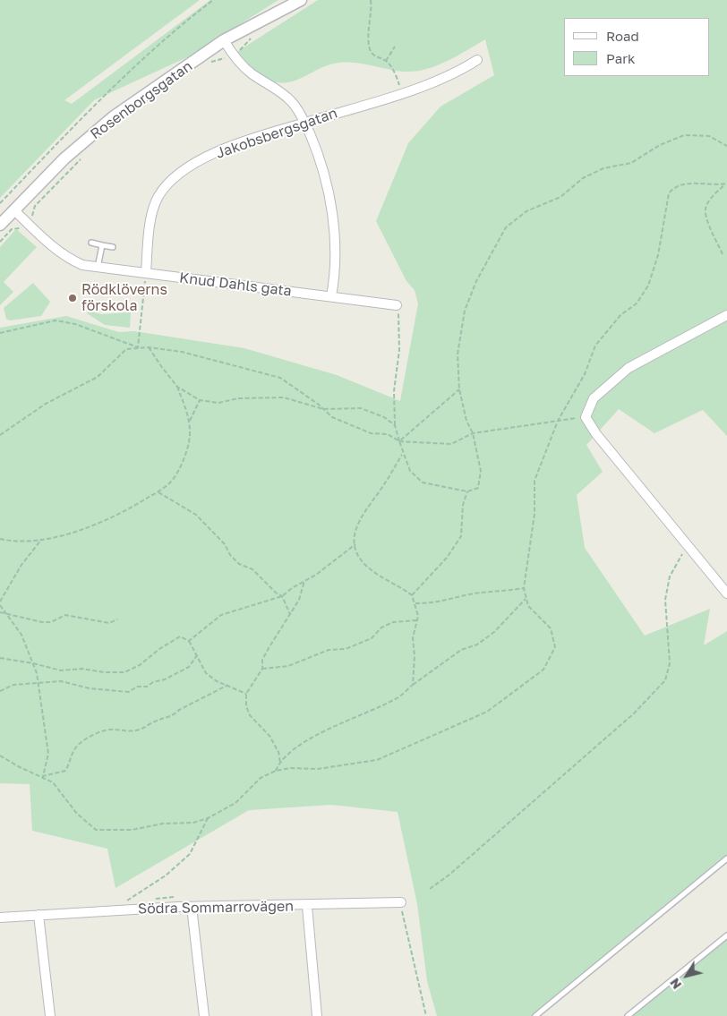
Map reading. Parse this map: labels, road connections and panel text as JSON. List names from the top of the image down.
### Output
{
  "streets": {
    "street": [
      "Rosenborgsgatan",
      "Jakobsbergsgatan",
      "Knud Dahls gata",
      "Södra Sommarrovägen"
    ]
  },
  "crossings": [
    ["Rosenborgsgatan", "Knud Dahls gata"],
    ["Jakobsbergsgatan", "Knud Dahls gata"]
  ],
  "places": ["Rödklöverns förskola"],
  "legend": ["Road", "Park"],
  "north": "bottom left"
}
